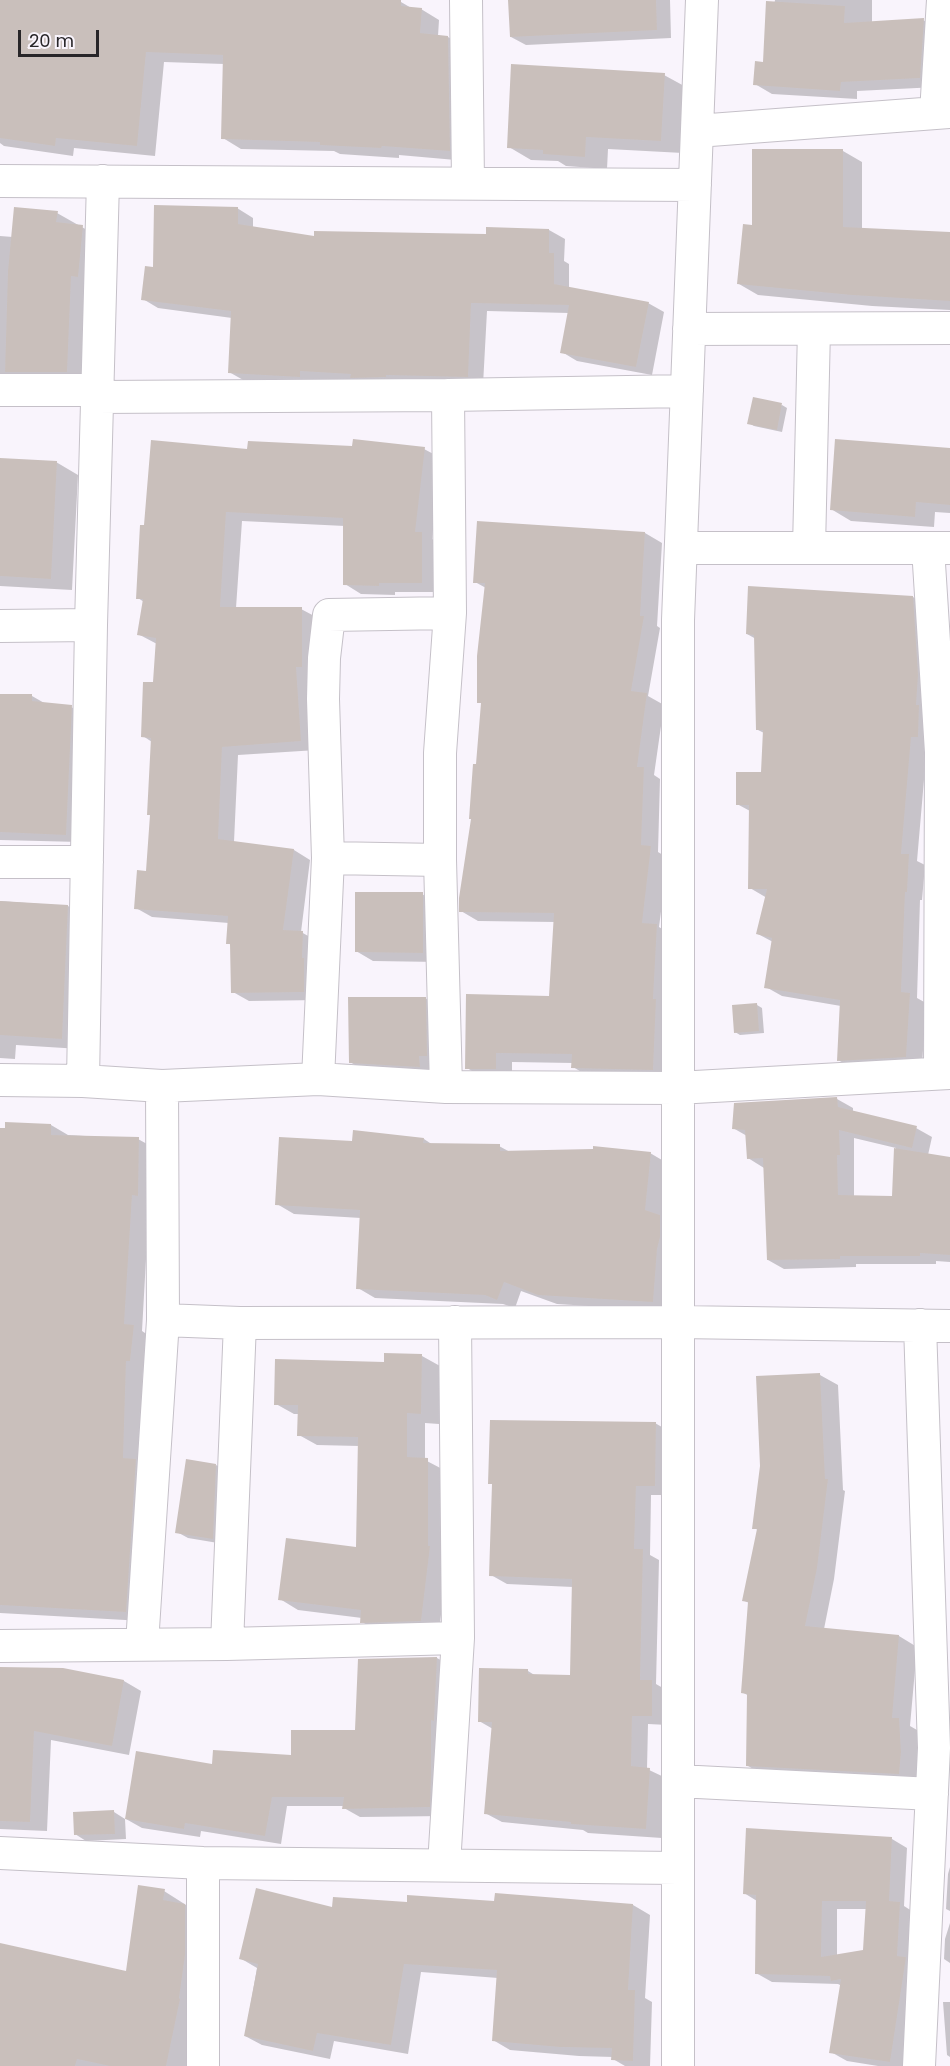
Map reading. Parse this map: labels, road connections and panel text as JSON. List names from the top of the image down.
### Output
{
  "scale_bar": "20 m"
}
